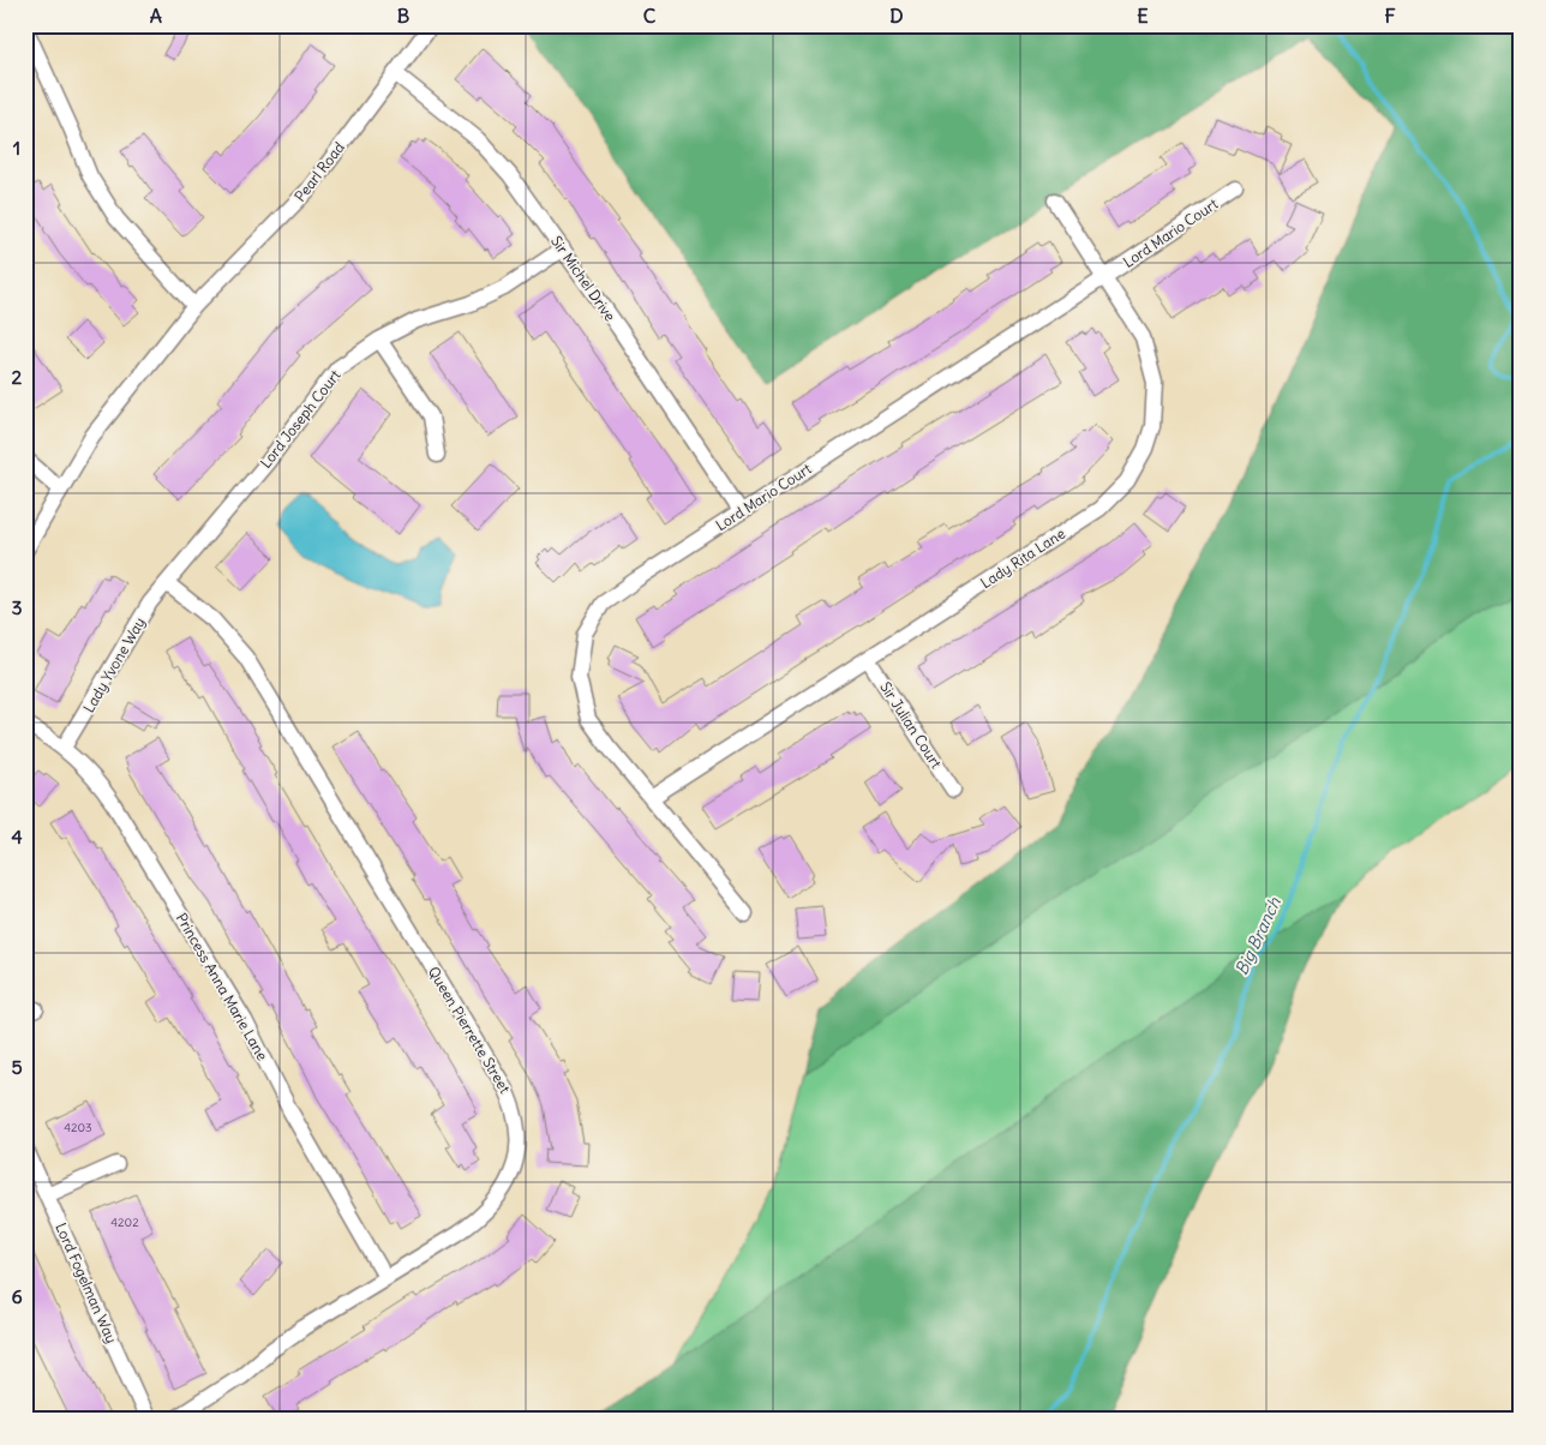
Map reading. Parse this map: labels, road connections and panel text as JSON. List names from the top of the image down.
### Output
{
  "streets": {
    "street": [
      "Pearl Road",
      "Lord Mario Court",
      "Sir Michel Drive",
      "Lord Joseph Court",
      "Lady Rita Lane",
      "Lady Yvone Way",
      "Sir Julian Court",
      "Princess Anna Marie Lane",
      "Queen Pierrette Street",
      "Lord Fogelman Way"
    ]
  },
  "crossings": [
    ["Pearl Road", "Sir Michel Drive"],
    ["Lord Mario Court", "Sir Michel Drive"],
    ["Lord Mario Court", "Lady Rita Lane"],
    ["Sir Michel Drive", "Lord Joseph Court"],
    ["Lord Joseph Court", "Lady Yvone Way"],
    ["Lord Joseph Court", "Queen Pierrette Street"],
    ["Lady Rita Lane", "Sir Julian Court"],
    ["Lady Yvone Way", "Princess Anna Marie Lane"],
    ["Lady Yvone Way", "Queen Pierrette Street"],
    ["Princess Anna Marie Lane", "Queen Pierrette Street"]
  ],
  "water": ["Big Branch"],
  "house_numbers": ["4203", "4202"],
  "grid": {
    "columns": [
      "A",
      "B",
      "C",
      "D",
      "E",
      "F"
    ],
    "rows": [
      "1",
      "2",
      "3",
      "4",
      "5",
      "6"
    ]
  }
}
